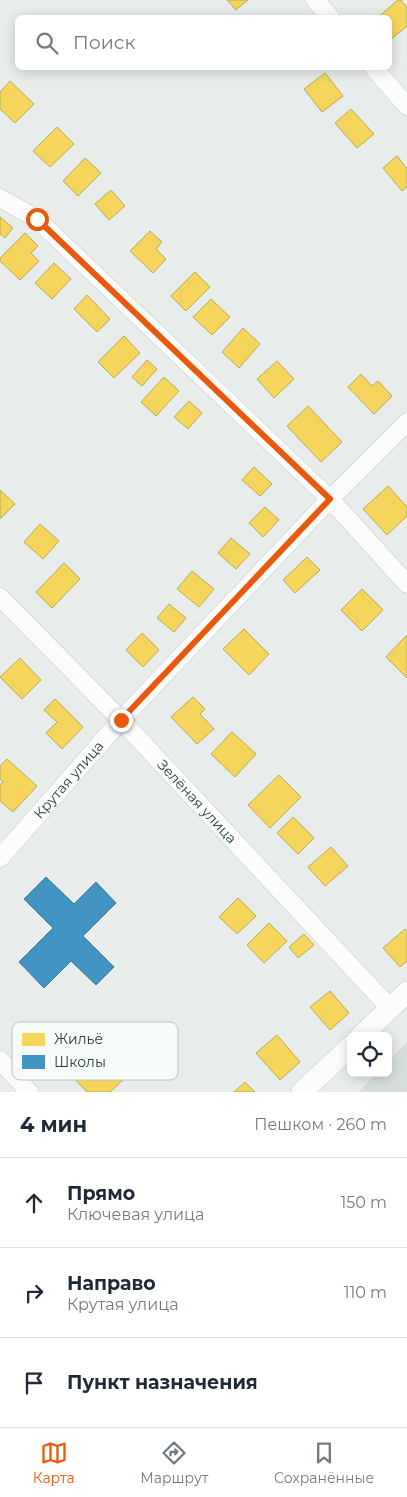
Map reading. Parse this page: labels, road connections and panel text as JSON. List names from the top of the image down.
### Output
{
  "streets": {
    "street": ["Крутая улица", "Зелёная улица"]
  },
  "crossings": [
    ["Крутая улица", "Зелёная улица"]
  ],
  "legend": ["Жильё", "Школы"],
  "page": {
    "search": "Поиск",
    "heading": ["4 мин", "Пешком · 260 m"],
    "list": [
      ["Прямо", "Ключевая улица", "150 m"],
      ["Направо", "Крутая улица", "110 m"],
      "Пункт назначения"
    ],
    "nav": ["Карта", "Маршрут", "Сохранённые"]
  }
}
